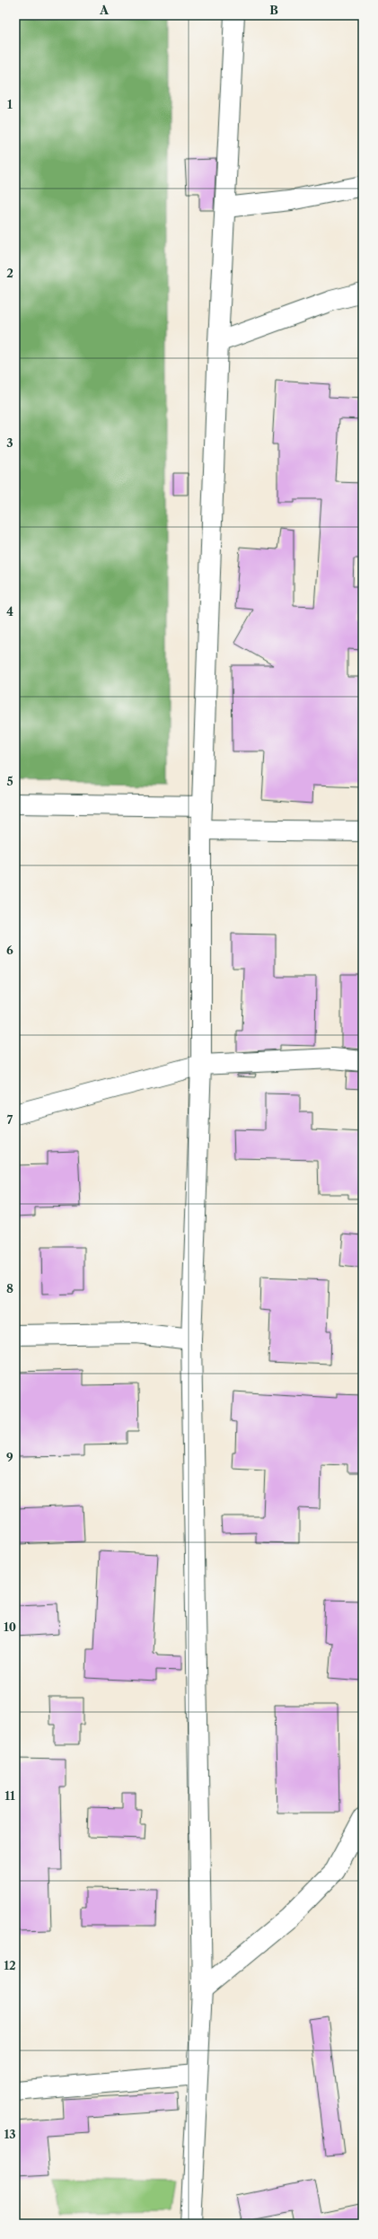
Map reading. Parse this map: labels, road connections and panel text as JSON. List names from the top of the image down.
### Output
{
  "grid": {
    "columns": ["A", "B"],
    "rows": [
      "1",
      "2",
      "3",
      "4",
      "5",
      "6",
      "7",
      "8",
      "9",
      "10",
      "11",
      "12",
      "13"
    ]
  }
}
